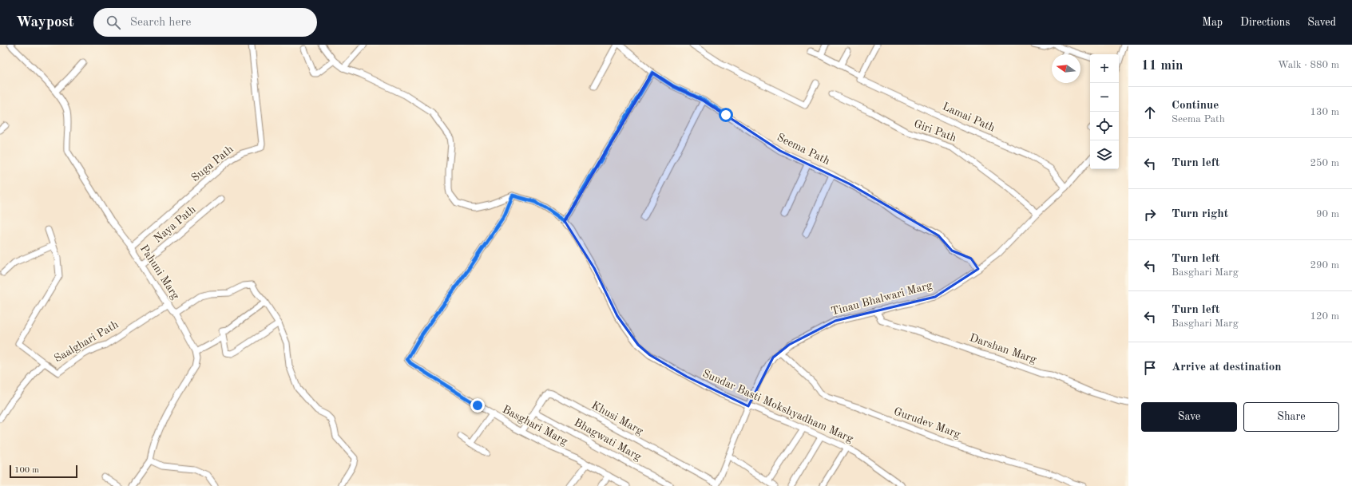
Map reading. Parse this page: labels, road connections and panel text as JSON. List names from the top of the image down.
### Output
{
  "streets": {
    "street": [
      "Lamai Path",
      "Giri Path",
      "Seema Path",
      "Suga Path",
      "Naya Path",
      "Pahuni Marg",
      "Tinau Bhalwari Marg",
      "Saalghari Path",
      "Darshan Marg",
      "Sundar Basti Mokshyadham Marg",
      "Khusi Marg",
      "Gurudev Marg",
      "Basghari Marg",
      "Bhagwati Marg"
    ]
  },
  "crossings": [
    ["Lamai Path", "Tinau Bhalwari Marg"],
    ["Giri Path", "Tinau Bhalwari Marg"],
    ["Seema Path", "Tinau Bhalwari Marg"],
    ["Suga Path", "Pahuni Marg"],
    ["Naya Path", "Pahuni Marg"],
    ["Pahuni Marg", "Saalghari Path"],
    ["Tinau Bhalwari Marg", "Darshan Marg"],
    ["Tinau Bhalwari Marg", "Sundar Basti Mokshyadham Marg"],
    ["Tinau Bhalwari Marg", "Khusi Marg"],
    ["Tinau Bhalwari Marg", "Gurudev Marg"],
    ["Sundar Basti Mokshyadham Marg", "Basghari Marg"],
    ["Khusi Marg", "Basghari Marg"],
    ["Khusi Marg", "Bhagwati Marg"]
  ],
  "scale_bar": "100 m",
  "north": "left",
  "page": {
    "header": "Waypost",
    "search": "Search here",
    "nav": ["Map", "Directions", "Saved"],
    "heading": ["11 min", "Walk · 880 m"],
    "map_buttons": ["+", "−"],
    "list": [
      ["Continue", "Seema Path", "130 m"],
      ["Turn left", "250 m"],
      ["Turn right", "90 m"],
      ["Turn left", "Basghari Marg", "290 m"],
      ["Turn left", "Basghari Marg", "120 m"],
      "Arrive at destination"
    ],
    "buttons": ["Save", "Share"],
    "scale": "100 m"
  }
}
